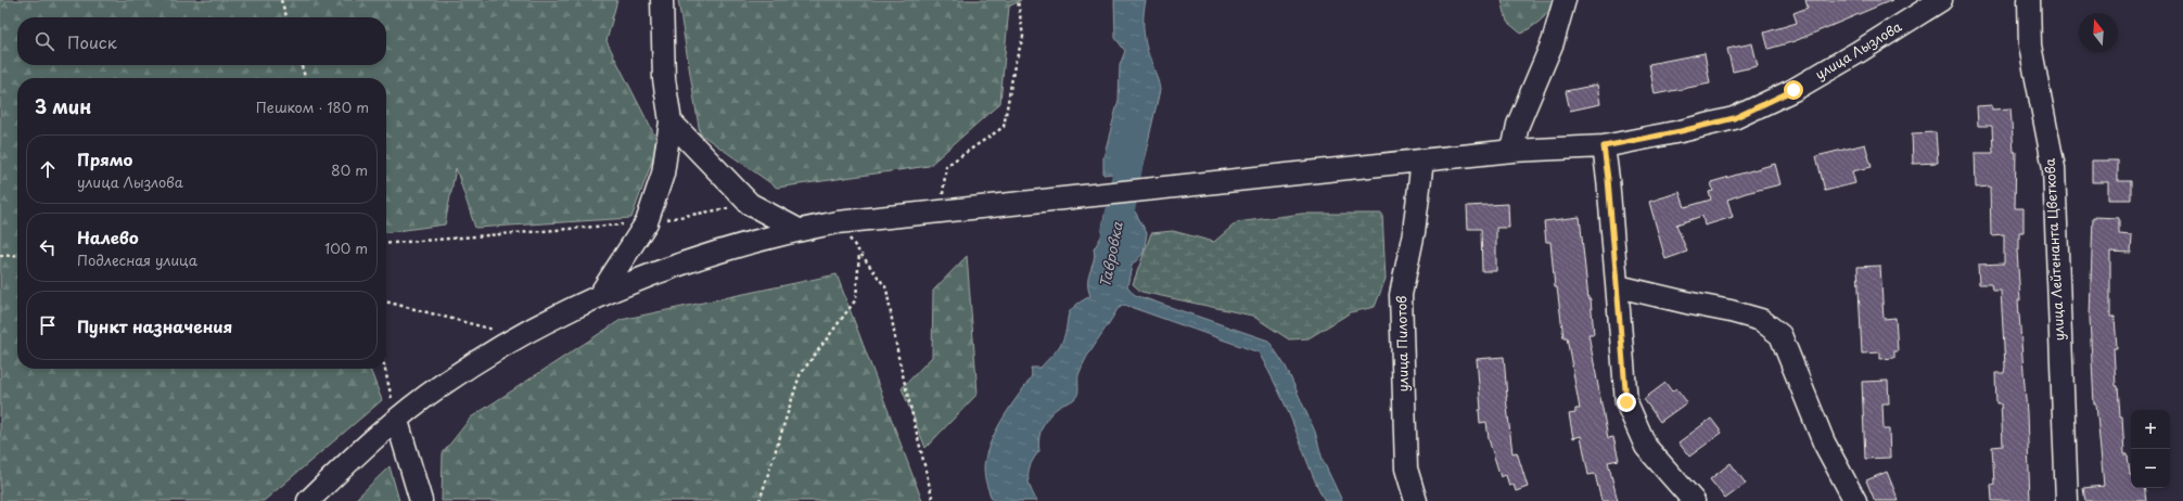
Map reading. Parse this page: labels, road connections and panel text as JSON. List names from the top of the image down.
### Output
{
  "streets": {
    "street": ["улица Лызлова", "улица Лейтенанта Цветкова", "улица Пилотов"]
  },
  "crossings": [
    ["улица Лызлова", "улица Пилотов"]
  ],
  "water": ["Тавровка"],
  "north": "top",
  "page": {
    "search": "Поиск",
    "heading": ["3 мин", "Пешком · 180 m"],
    "list": [
      ["Прямо", "улица Лызлова", "80 m"],
      ["Налево", "Подлесная улица", "100 m"],
      "Пункт назначения"
    ],
    "map_buttons": ["+", "−"]
  }
}
